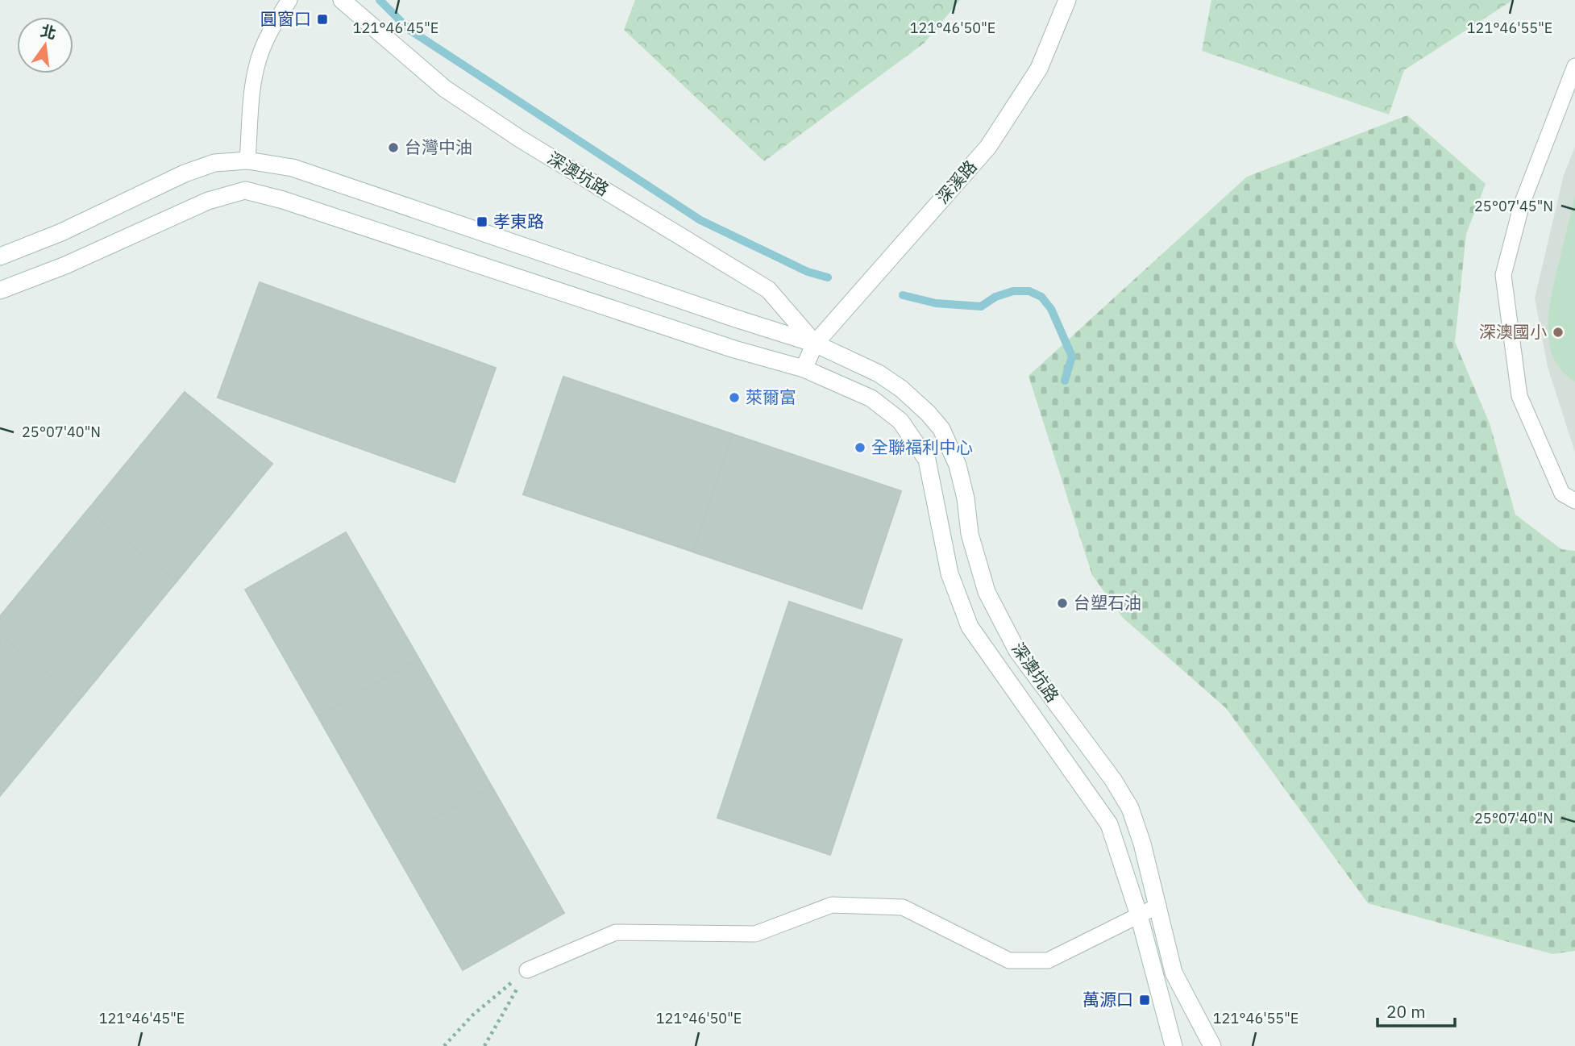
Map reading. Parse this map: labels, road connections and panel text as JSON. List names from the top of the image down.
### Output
{
  "streets": {
    "main road": ["深澳坑路", "深溪路"]
  },
  "crossings": [
    ["深澳坑路", "深溪路"]
  ],
  "places": {
    "transit": ["圓窗口", "孝東路", "萬源口"],
    "other": [
      "台灣中油",
      "深澳國小",
      "萊爾富",
      "全聯福利中心",
      "台塑石油"
    ]
  },
  "scale_bar": "20 m",
  "north": "top",
  "coordinates": [
    "121°46'45\"E",
    "121°46'50\"E",
    "121°46'55\"E",
    "25°07'45\"N",
    "25°07'40\"N"
  ]
}
